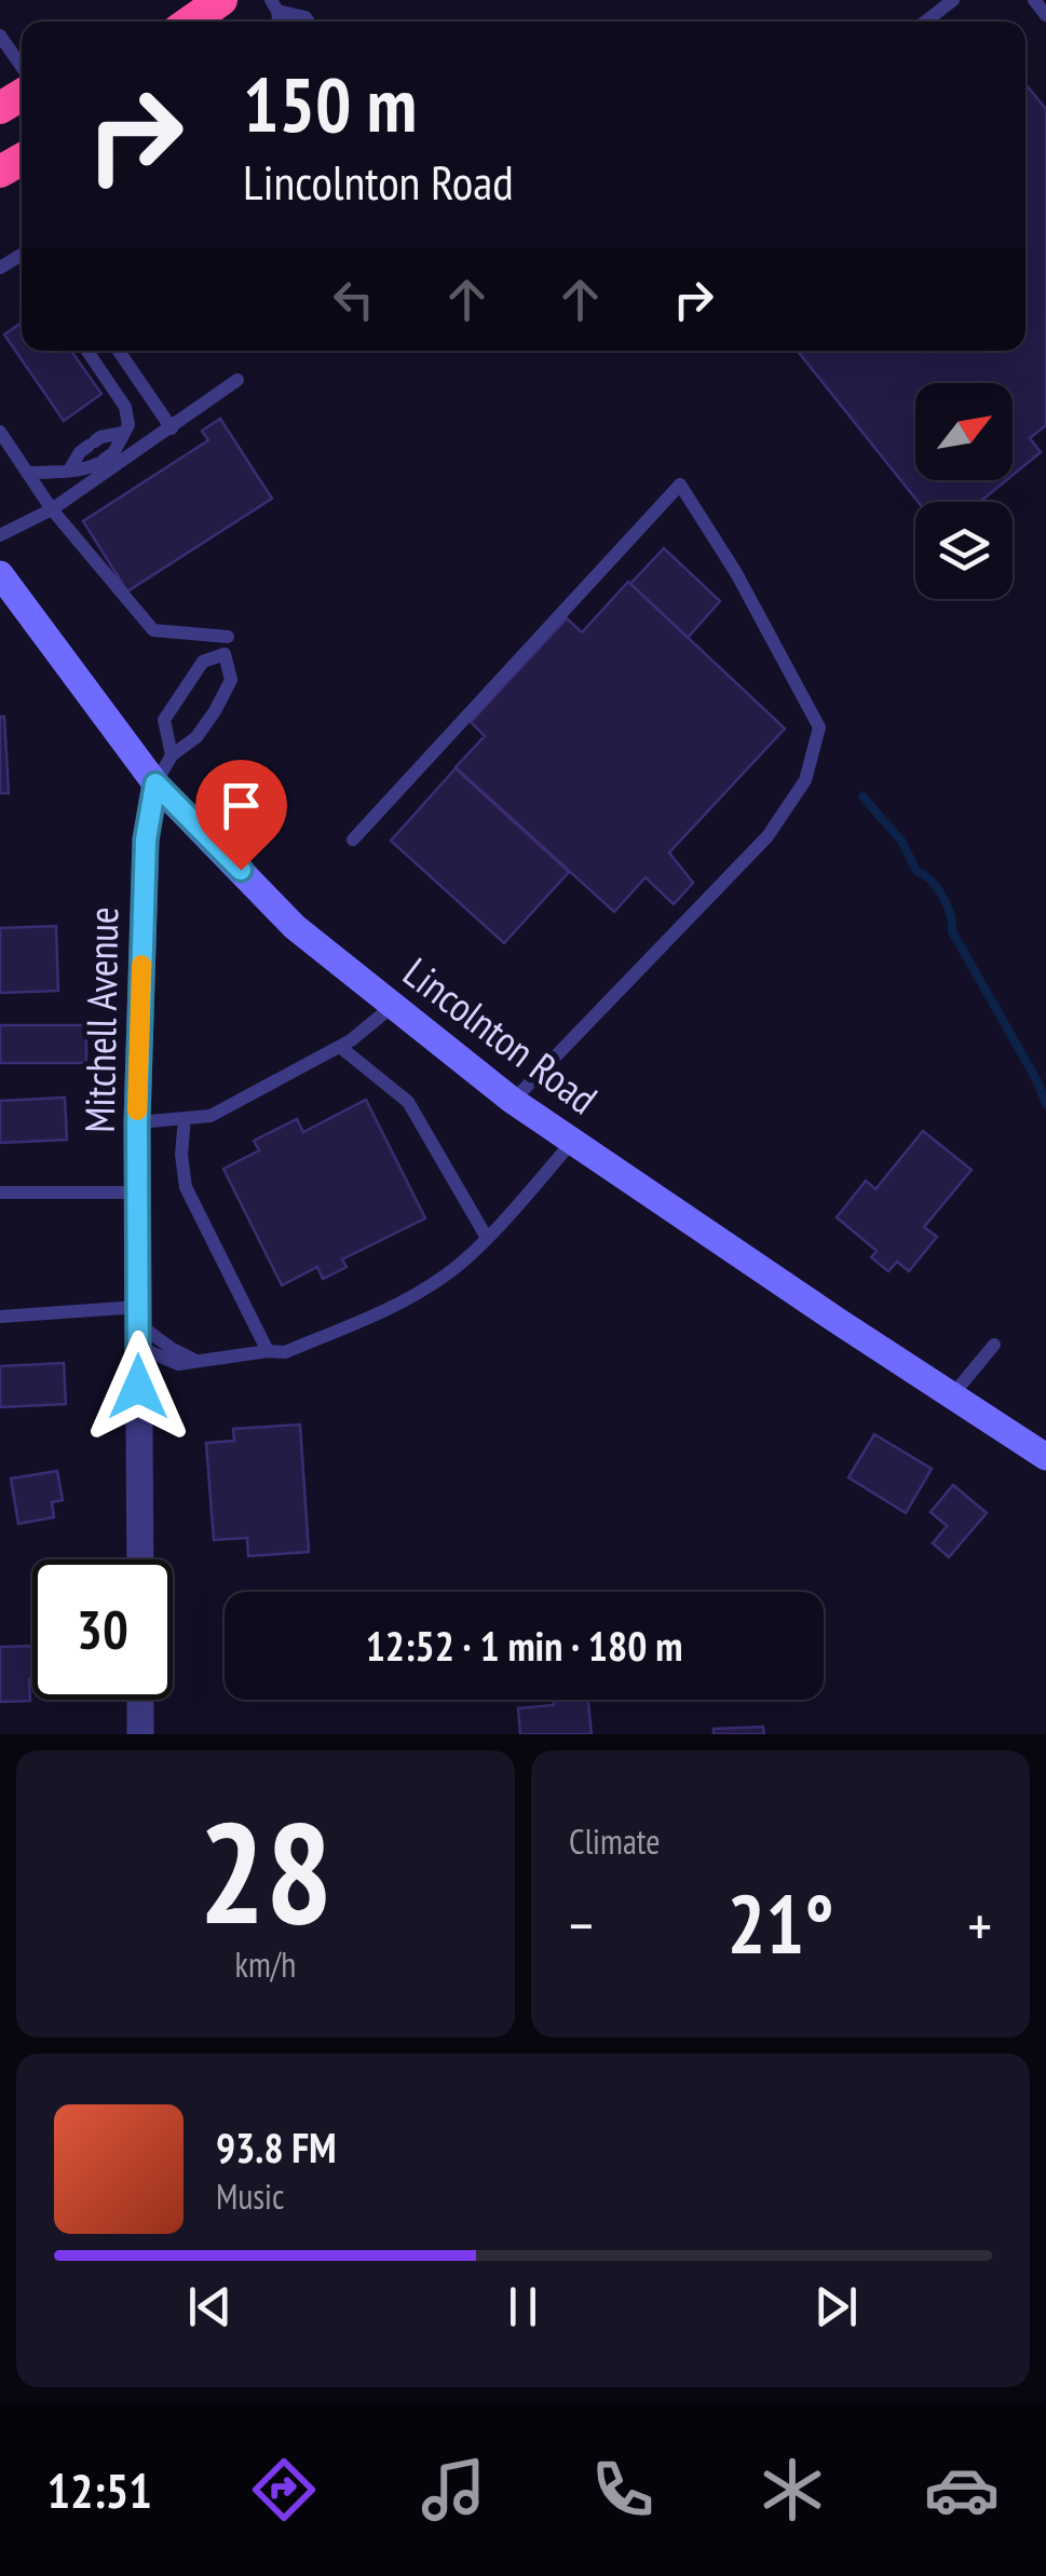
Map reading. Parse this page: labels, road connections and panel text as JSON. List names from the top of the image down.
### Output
{
  "streets": {
    "street": ["Mitchell Avenue", "Lincolnton Road"]
  },
  "crossings": [
    ["Mitchell Avenue", "Lincolnton Road"]
  ],
  "north": "top right",
  "page": {
    "turn": ["150 m", "Lincolnton Road"],
    "limit": "30",
    "trip": "12:52 · 1 min · 180 m",
    "tile": [
      ["28", "km/h"],
      "Climate"
    ],
    "heat": ["−", "21°", "+"],
    "song": ["93.8 FM", "Music"],
    "tabs": "12:51"
  }
}
